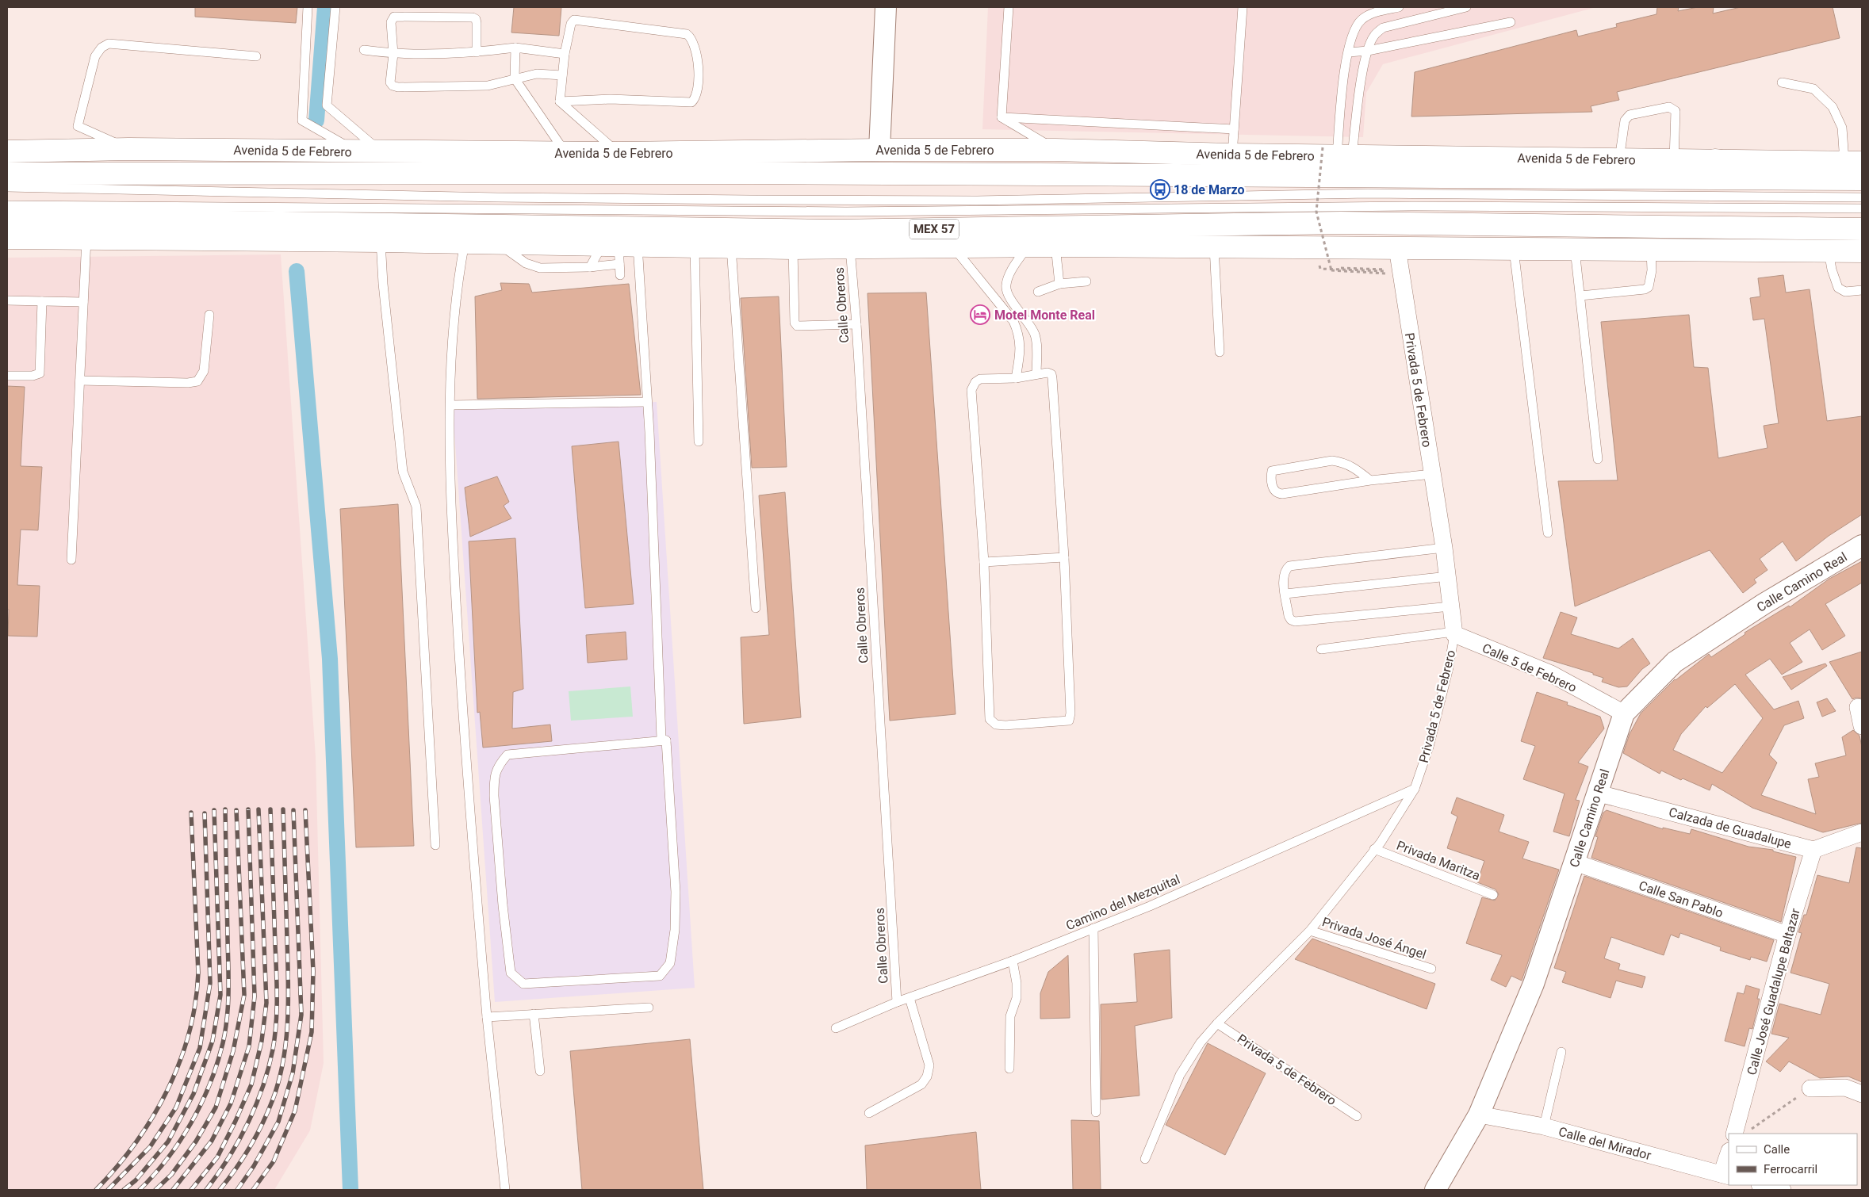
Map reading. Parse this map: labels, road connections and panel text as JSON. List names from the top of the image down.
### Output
{
  "streets": {
    "main road": ["Avenida 5 de Febrero", "MEX 57"],
    "street": [
      "Privada 5 de Febrero",
      "Calle Camino Real",
      "Calle 5 de Febrero",
      "Calzada de Guadalupe",
      "Calle San Pablo",
      "Calle José Guadalupe Baltazar",
      "Calle del Mirador"
    ],
    "lane": [
      "Calle Obreros",
      "Privada Maritza",
      "Camino del Mezquital",
      "Privada José Ángel"
    ]
  },
  "crossings": [
    ["Calle Obreros", "Camino del Mezquital"],
    ["Privada 5 de Febrero", "Calle 5 de Febrero"],
    ["Privada 5 de Febrero", "Privada Maritza"],
    ["Privada 5 de Febrero", "Camino del Mezquital"],
    ["Privada 5 de Febrero", "Privada José Ángel"],
    ["Calle Camino Real", "Calle 5 de Febrero"],
    ["Calle Camino Real", "Calzada de Guadalupe"],
    ["Calle Camino Real", "Calle San Pablo"],
    ["Calle Camino Real", "Calle del Mirador"],
    ["Calzada de Guadalupe", "Calle José Guadalupe Baltazar"],
    ["Calle San Pablo", "Calle José Guadalupe Baltazar"]
  ],
  "places": {
    "bus stop": ["18 de Marzo"],
    "hotel": ["Motel Monte Real"]
  },
  "legend": ["Calle", "Ferrocarril"]
}
